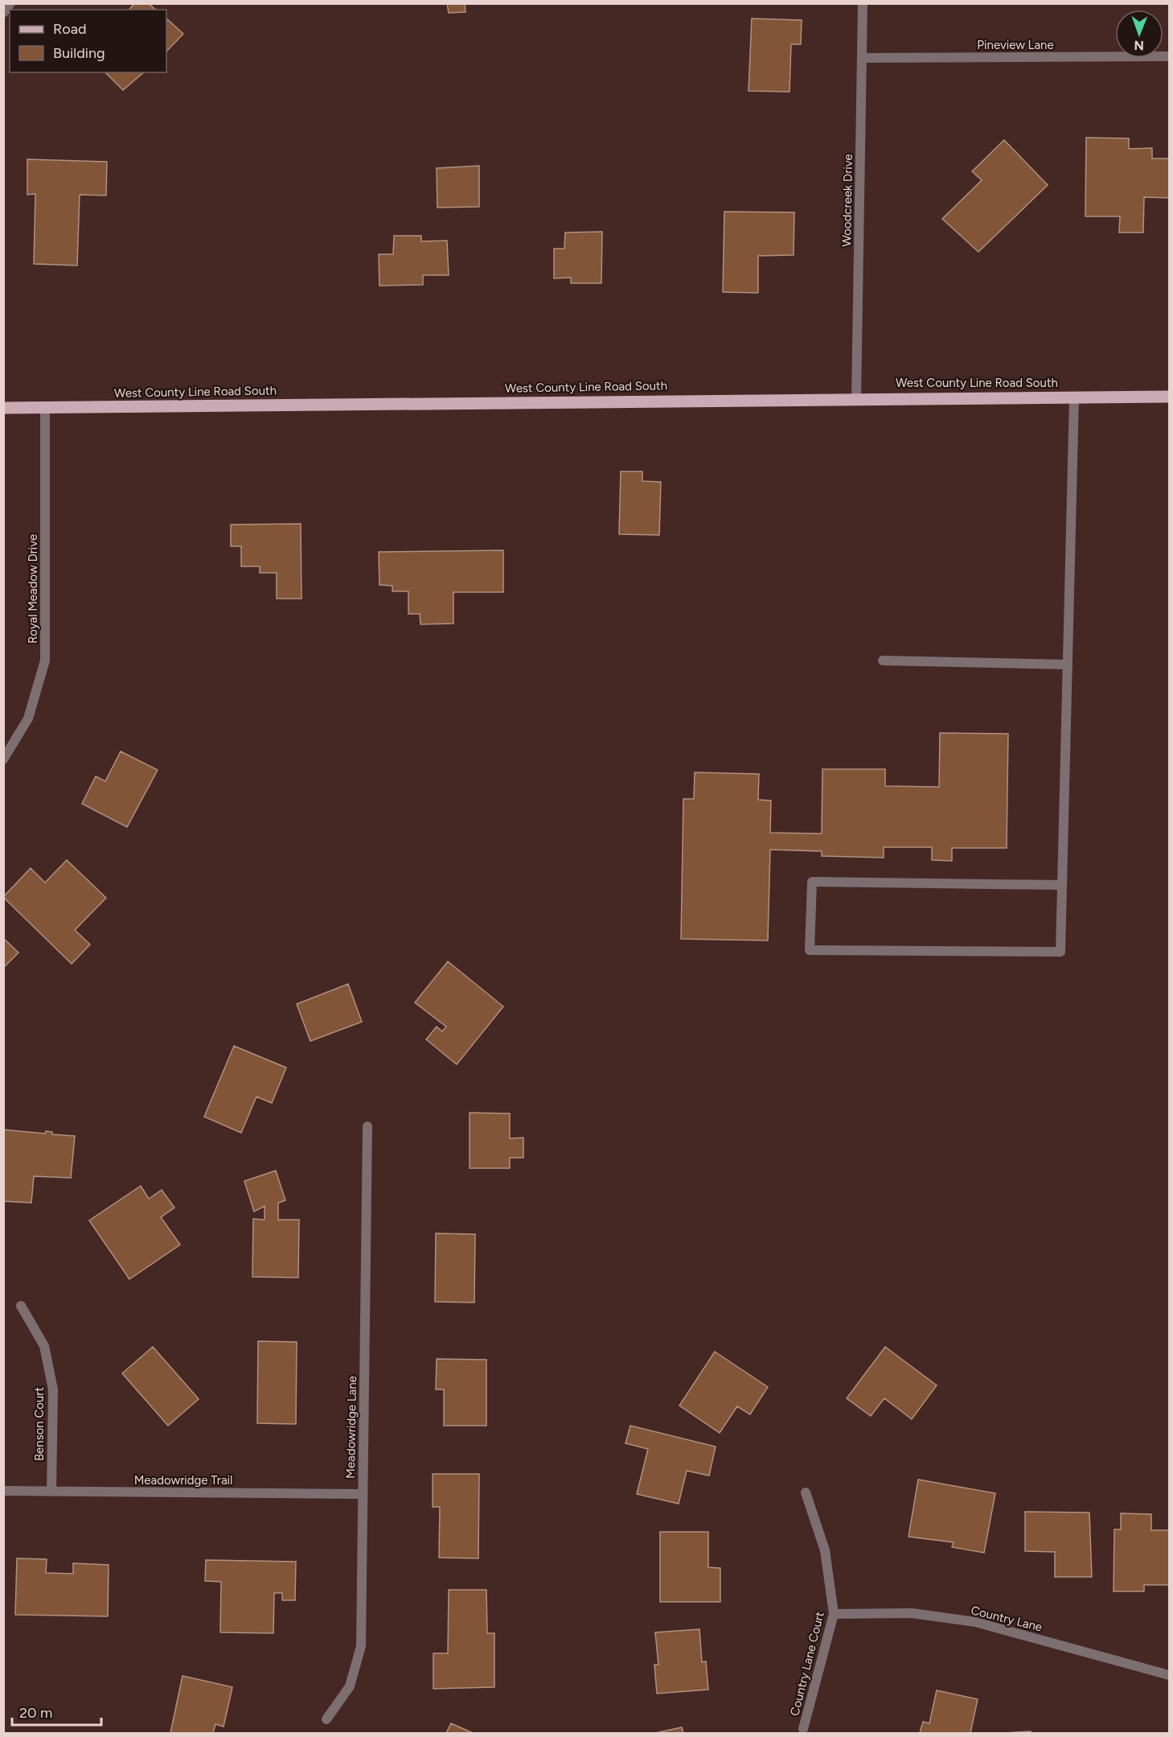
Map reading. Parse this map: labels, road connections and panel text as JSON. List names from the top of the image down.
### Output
{
  "streets": {
    "main road": ["West County Line Road South"],
    "street": [
      "Pineview Lane",
      "Woodcreek Drive",
      "Royal Meadow Drive",
      "Benson Court",
      "Meadowridge Lane",
      "Meadowridge Trail",
      "Country Lane",
      "Country Lane Court"
    ]
  },
  "crossings": [
    ["Pineview Lane", "Woodcreek Drive"],
    ["Woodcreek Drive", "West County Line Road South"],
    ["West County Line Road South", "Royal Meadow Drive"],
    ["Benson Court", "Meadowridge Trail"],
    ["Meadowridge Lane", "Meadowridge Trail"],
    ["Country Lane", "Country Lane Court"]
  ],
  "legend": ["Road", "Building"],
  "scale_bar": "20 m",
  "north": "bottom"
}
